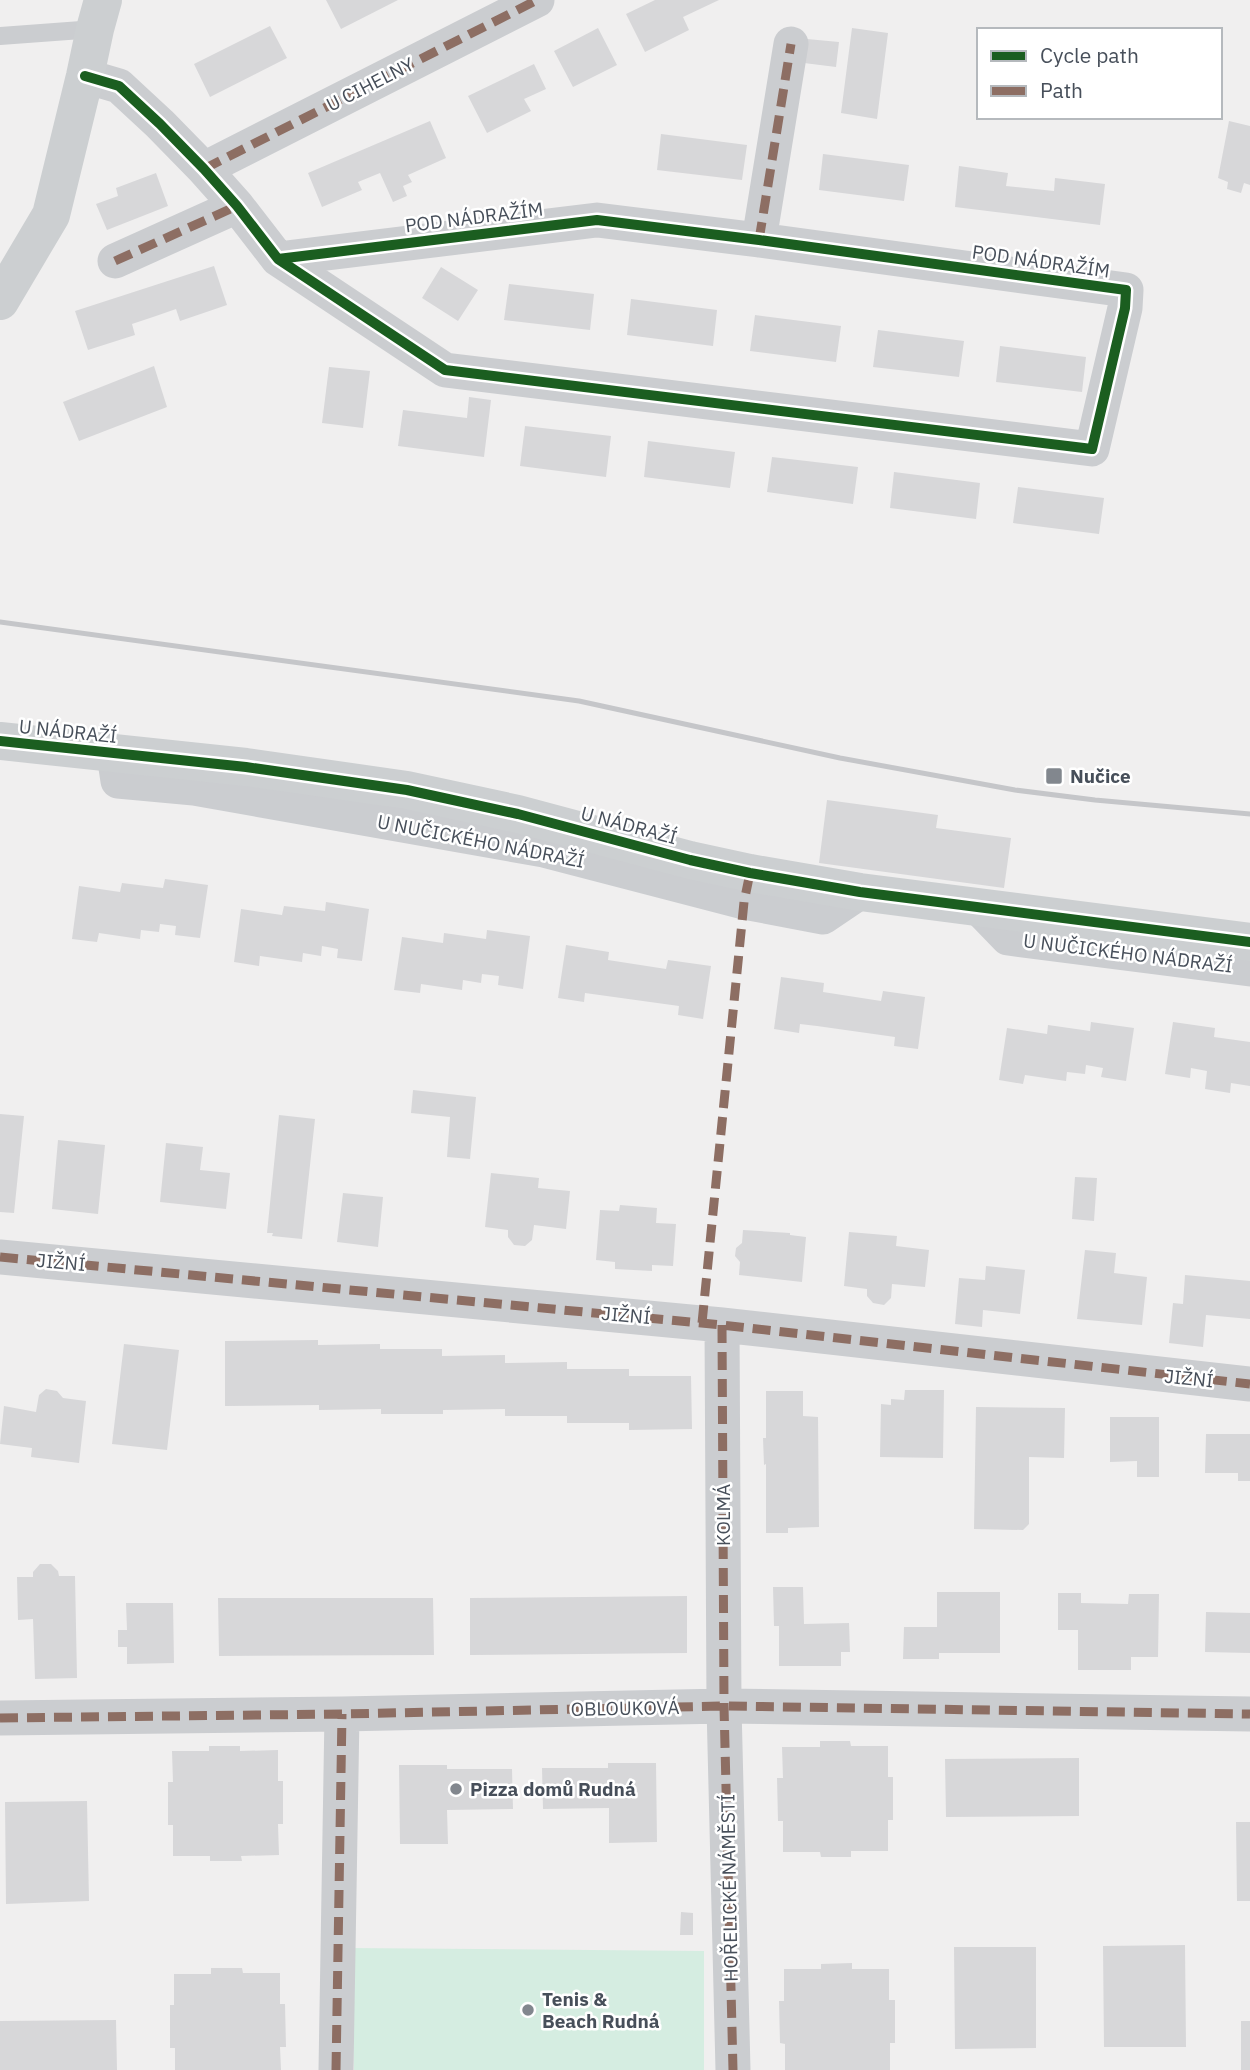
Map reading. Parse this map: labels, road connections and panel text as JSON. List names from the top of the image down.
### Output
{
  "streets": {
    "street": [
      "U CIHELNY",
      "POD NÁDRAŽÍM",
      "U NÁDRAŽÍ",
      "U NUČICKÉHO NÁDRAŽÍ",
      "JIŽNÍ",
      "KOLMÁ",
      "OBLOUKOVÁ",
      "HOŘELICKÉ NÁMĚSTÍ"
    ]
  },
  "crossings": [
    ["U CIHELNY", "POD NÁDRAŽÍM"],
    ["U NÁDRAŽÍ", "U NUČICKÉHO NÁDRAŽÍ"],
    ["JIŽNÍ", "KOLMÁ"],
    ["KOLMÁ", "OBLOUKOVÁ"],
    ["KOLMÁ", "HOŘELICKÉ NÁMĚSTÍ"],
    ["OBLOUKOVÁ", "HOŘELICKÉ NÁMĚSTÍ"]
  ],
  "places": {
    "transit": ["Nučice"],
    "other": ["Pizza domů Rudná", "Tenis & Beach Rudná"]
  },
  "legend": ["Cycle path", "Path"]
}
